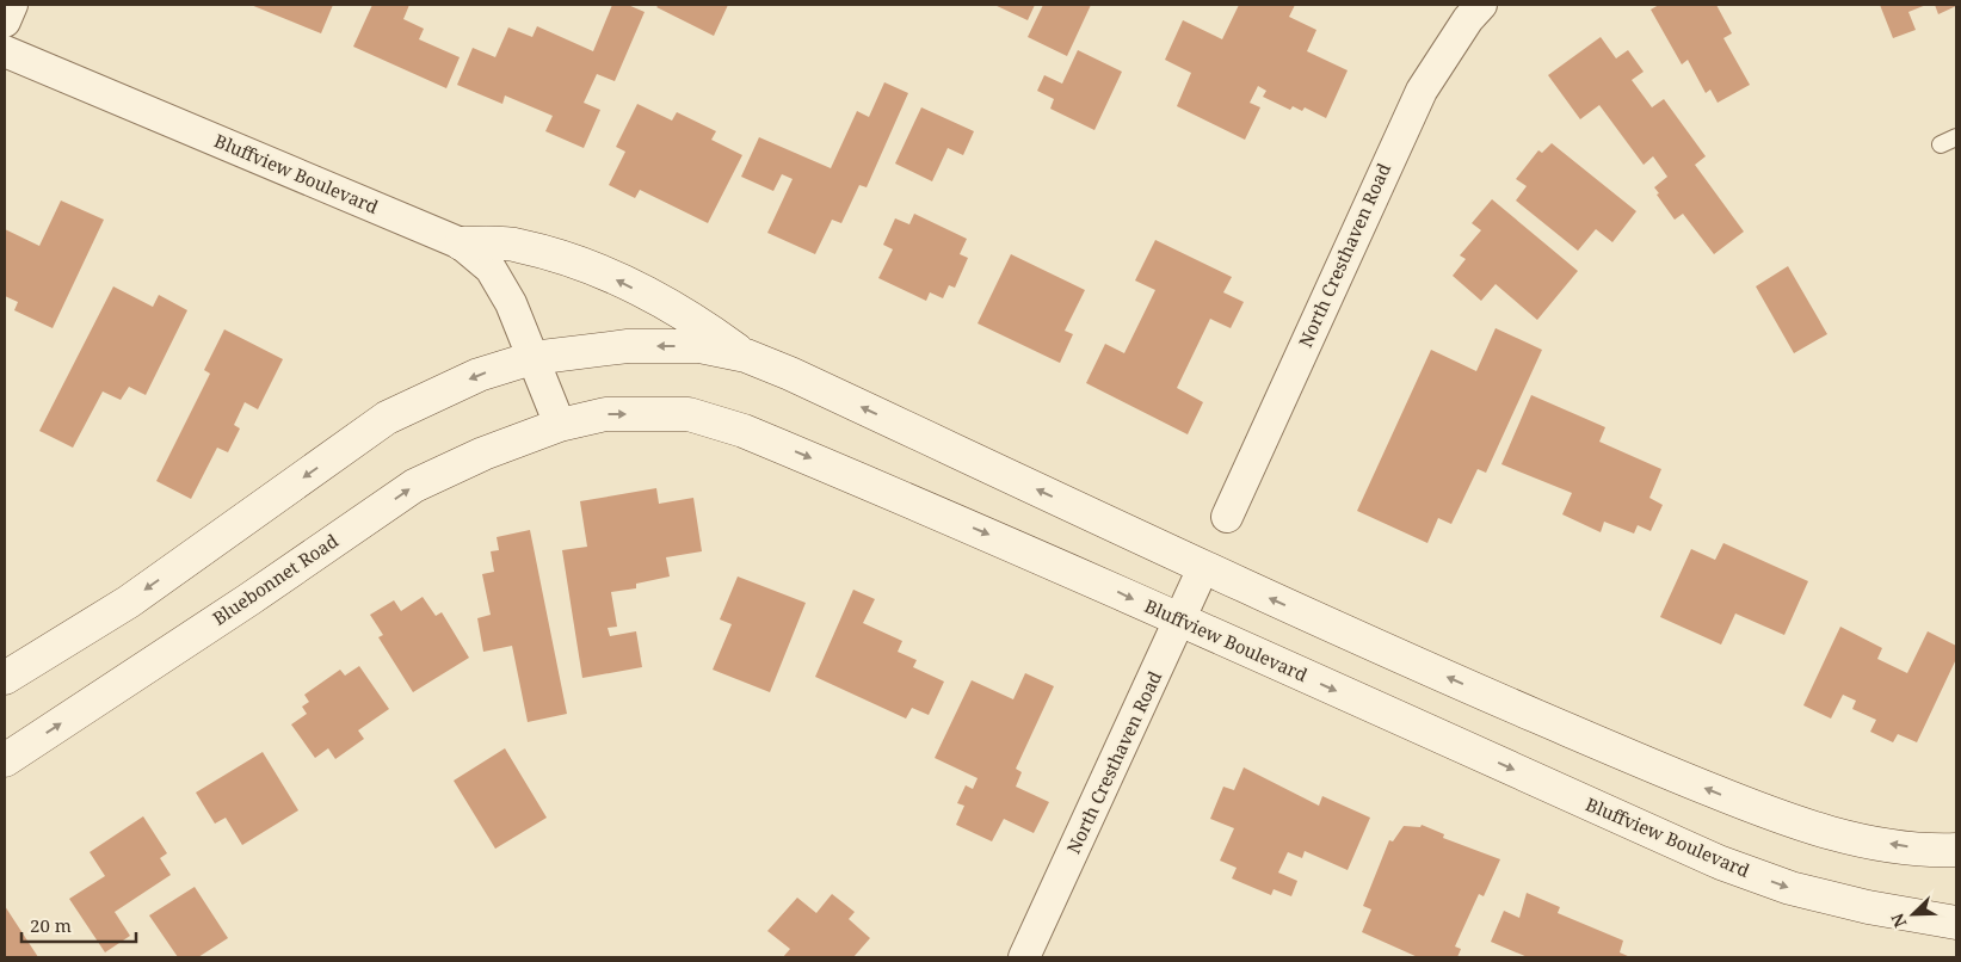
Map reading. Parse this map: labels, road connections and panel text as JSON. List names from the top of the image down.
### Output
{
  "streets": {
    "main road": ["Bluffview Boulevard", "Bluebonnet Road"],
    "street": ["North Cresthaven Road"]
  },
  "crossings": [
    ["Bluffview Boulevard", "North Cresthaven Road"],
    ["Bluffview Boulevard", "Bluebonnet Road"]
  ],
  "one_way": ["Bluffview Boulevard"],
  "scale_bar": "20 m",
  "north": "bottom left"
}
